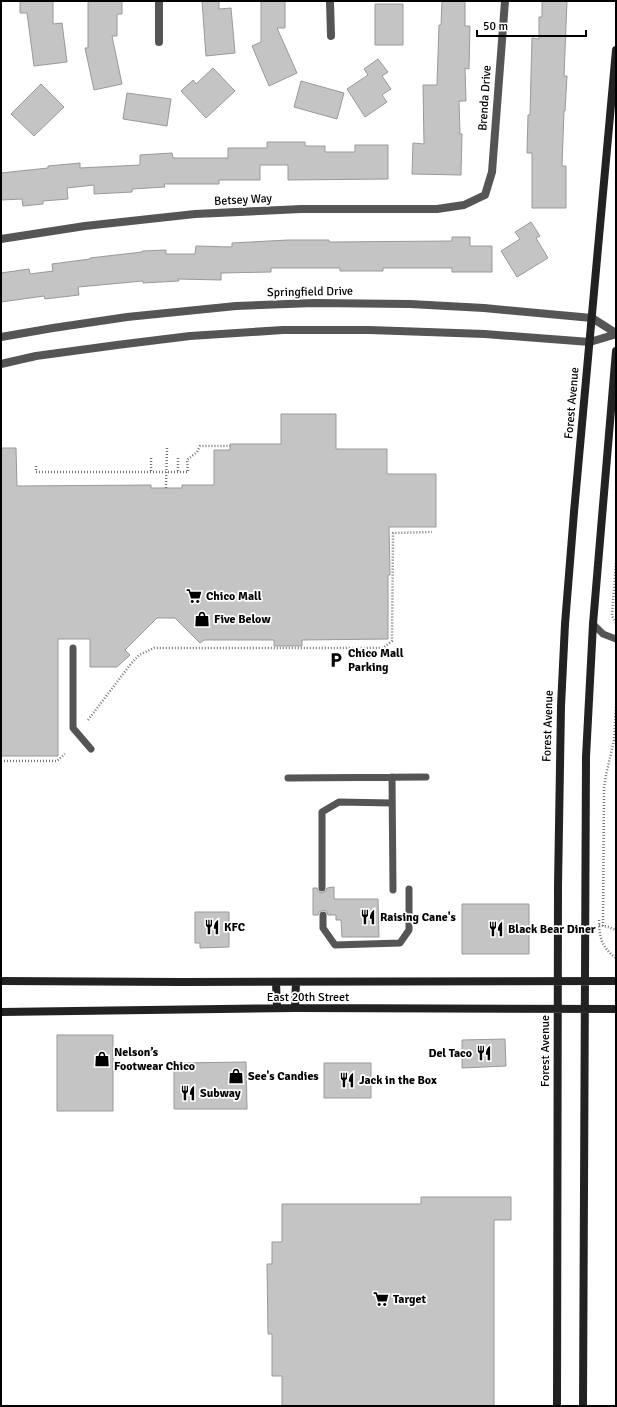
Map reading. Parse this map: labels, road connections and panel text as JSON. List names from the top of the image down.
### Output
{
  "streets": {
    "street": [
      "Brenda Drive",
      "Betsey Way",
      "Springfield Drive",
      "Forest Avenue",
      "East 20th Street"
    ]
  },
  "crossings": [
    ["Brenda Drive", "Betsey Way"],
    ["Springfield Drive", "Forest Avenue"],
    ["Forest Avenue", "East 20th Street"]
  ],
  "places": {
    "supermarket": ["Chico Mall", "Target"],
    "shop": ["Five Below", "Nelson’s Footwear Chico", "See's Candies"],
    "parking": ["Chico Mall Parking"],
    "restaurant": [
      "Raising Cane's",
      "KFC",
      "Black Bear Diner",
      "Del Taco",
      "Jack in the Box",
      "Subway"
    ]
  },
  "scale_bar": "50 m"
}
